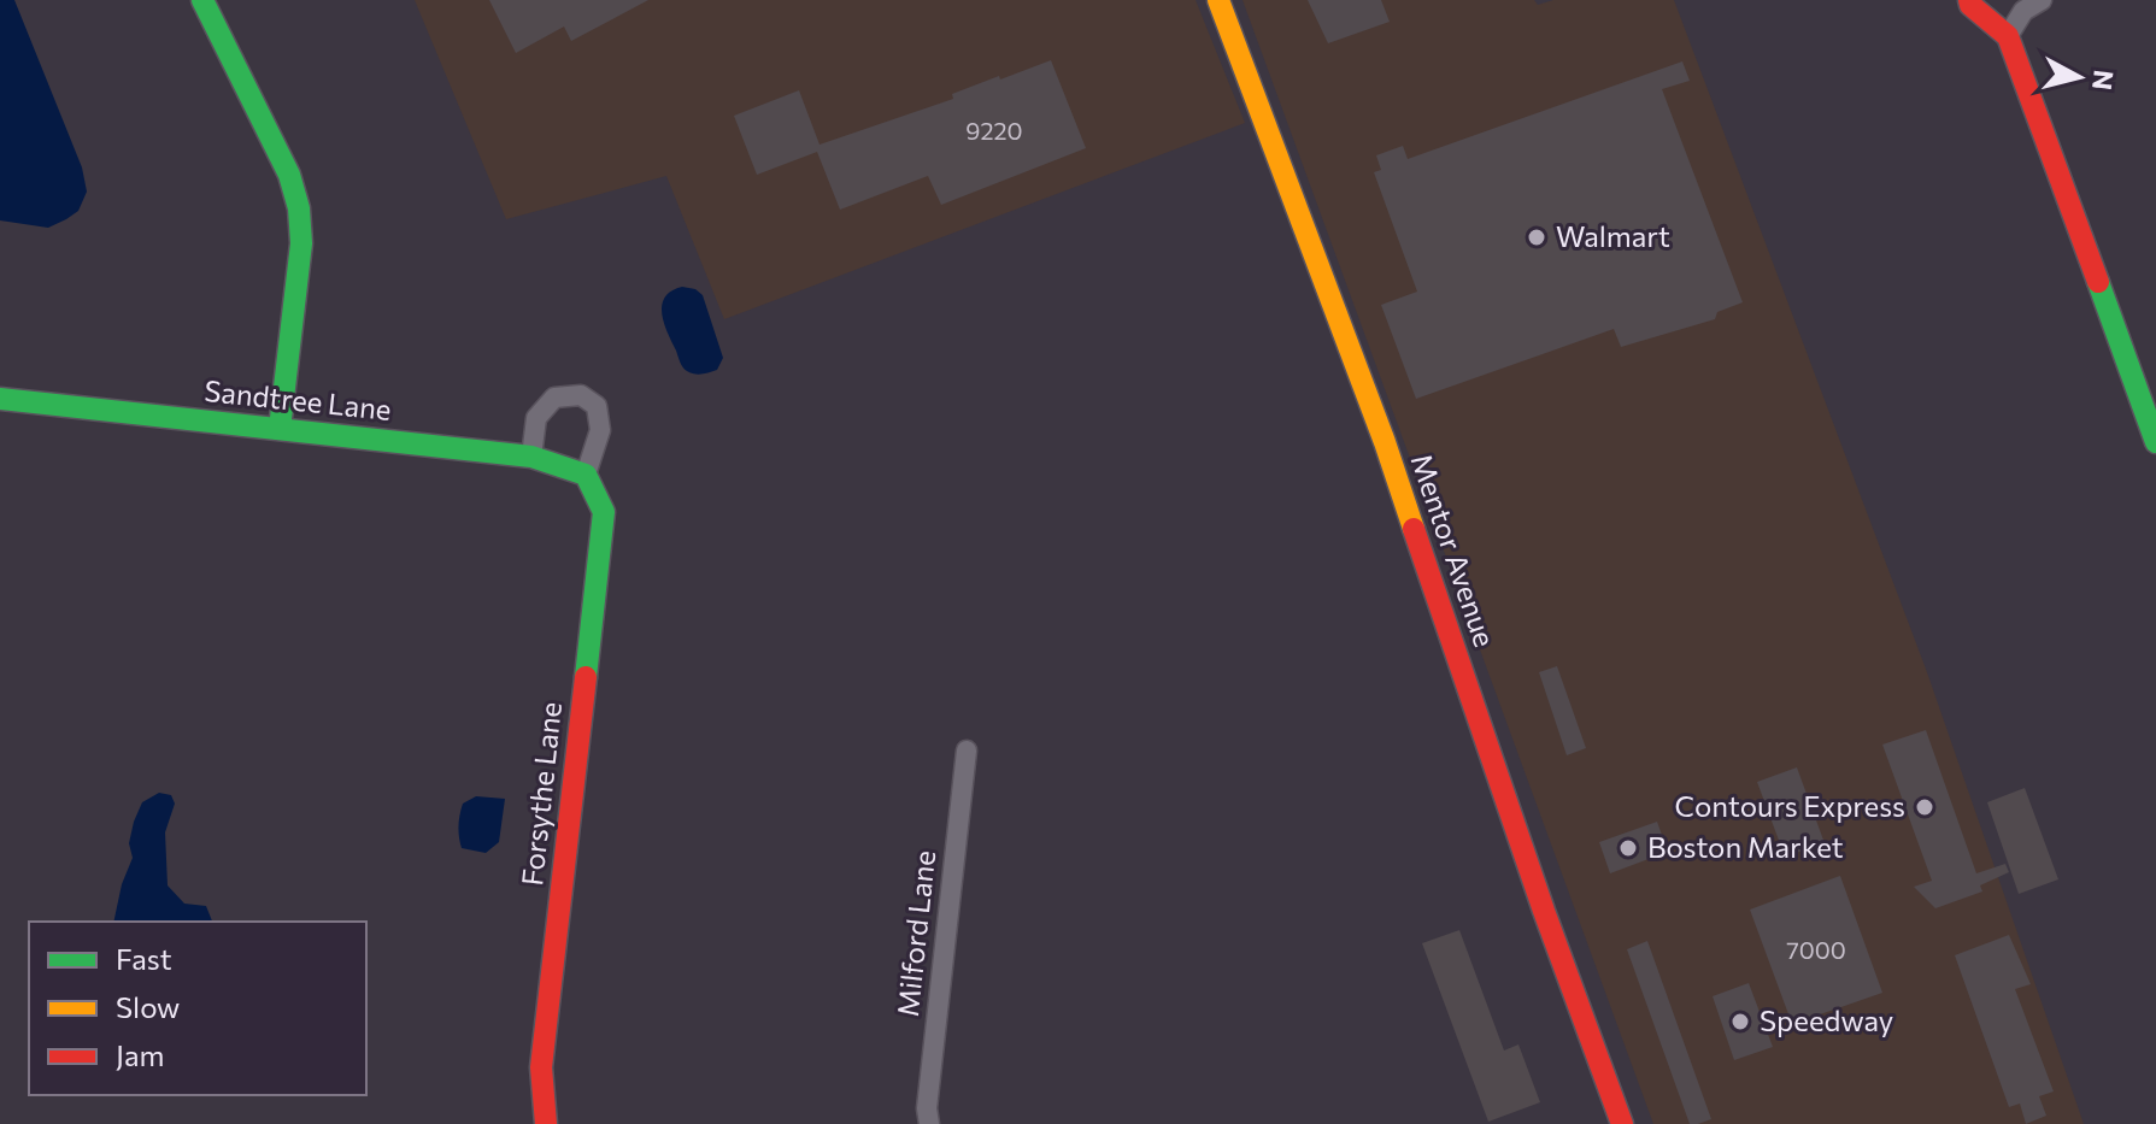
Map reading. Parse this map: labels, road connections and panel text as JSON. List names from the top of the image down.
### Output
{
  "streets": {
    "street": [
      "Sandtree Lane",
      "Mentor Avenue",
      "Forsythe Lane",
      "Milford Lane"
    ]
  },
  "crossings": [
    ["Sandtree Lane", "Forsythe Lane"]
  ],
  "places": [
    "Walmart",
    "Contours Express",
    "Boston Market",
    "Speedway"
  ],
  "house_numbers": ["9220", "7000"],
  "legend": ["Fast", "Slow", "Jam"],
  "north": "right"
}
